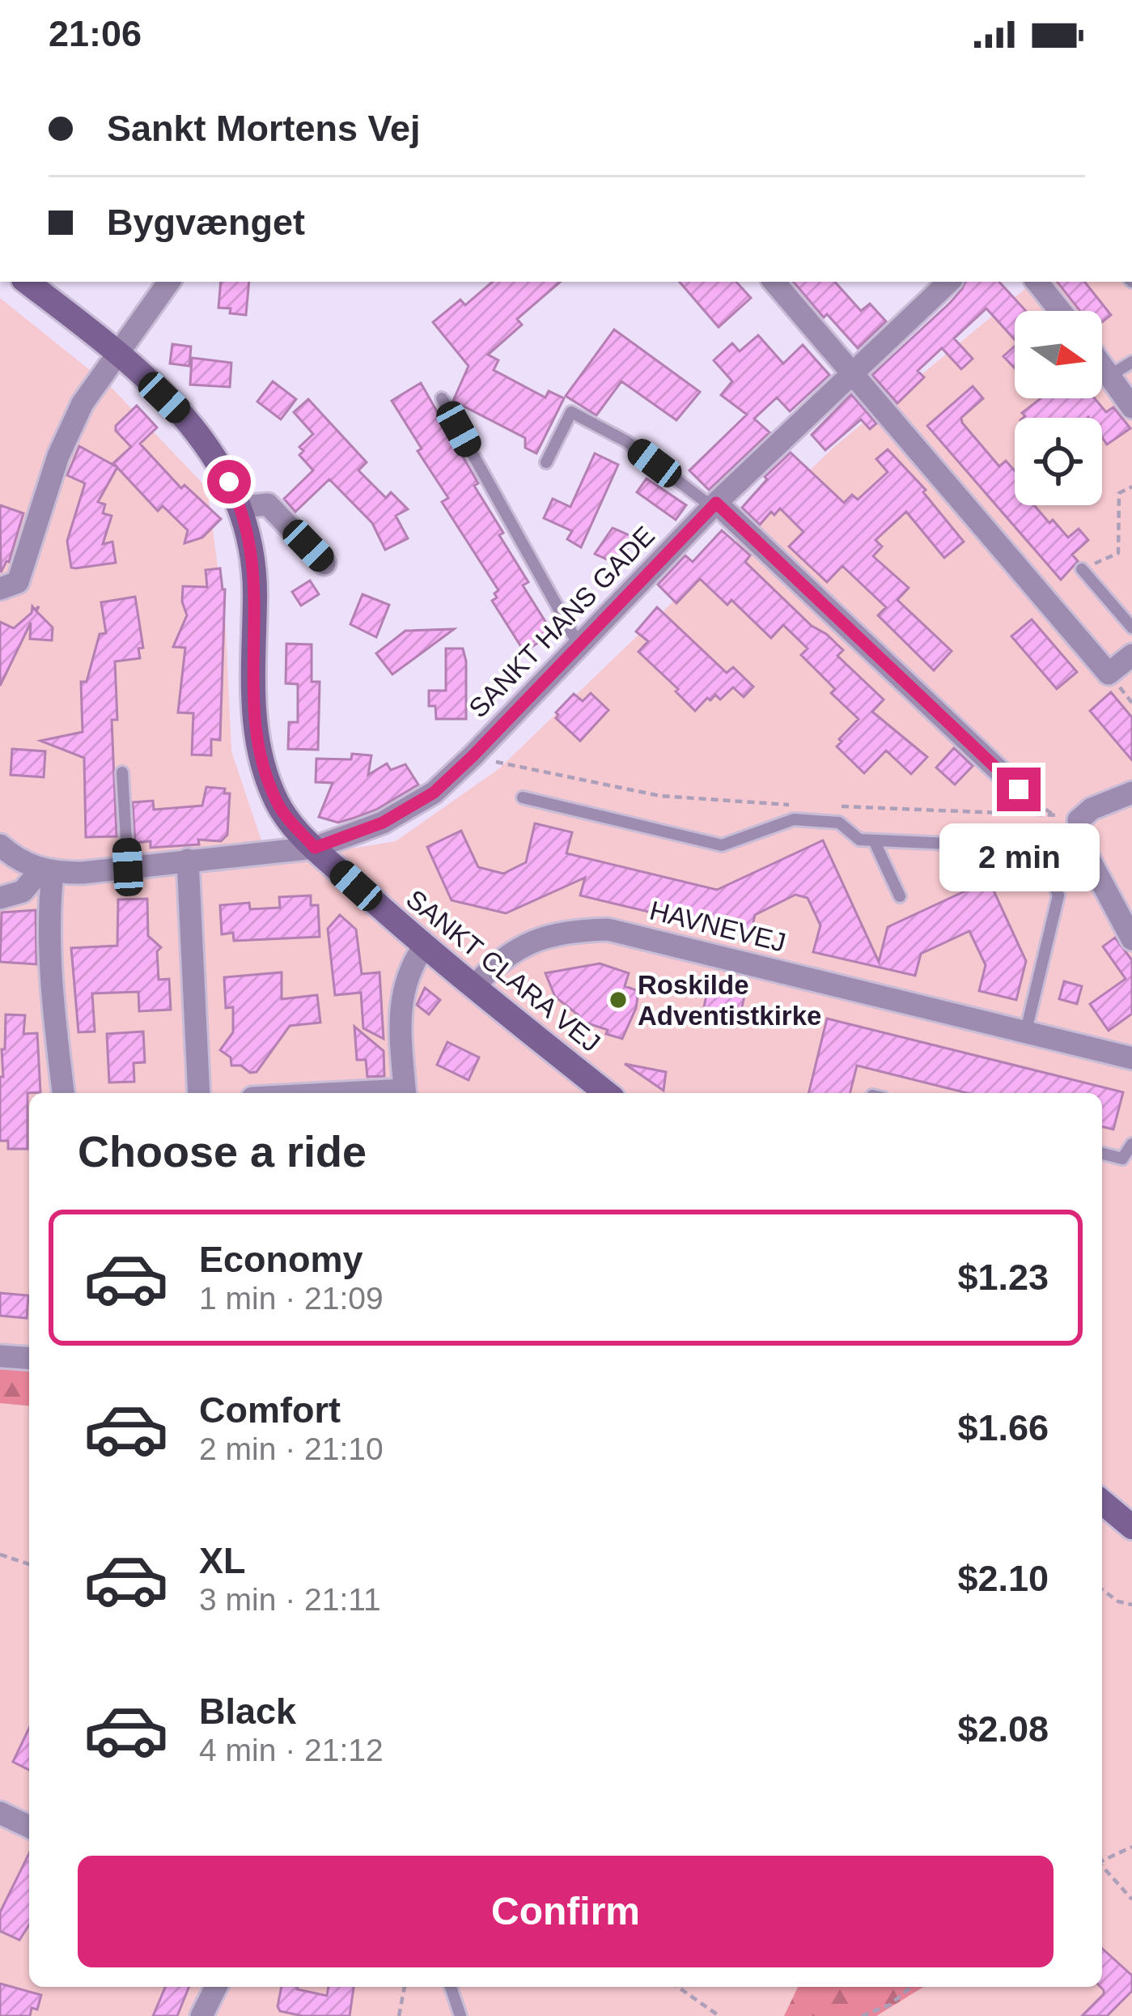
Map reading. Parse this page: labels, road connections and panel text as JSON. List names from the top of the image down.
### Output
{
  "streets": {
    "main road": ["SANKT CLARA VEJ"],
    "street": ["SANKT HANS GADE", "HAVNEVEJ"]
  },
  "crossings": [
    ["SANKT HANS GADE", "SANKT CLARA VEJ"],
    ["HAVNEVEJ", "SANKT CLARA VEJ"]
  ],
  "places": ["Roskilde Adventistkirke"],
  "north": "right",
  "page": {
    "status": "21:06",
    "banner": ["Sankt Mortens Vej", "Bygvænget"],
    "bubble": "2 min",
    "heading": "Choose a ride",
    "list": [
      {
        "name": "Economy",
        "note": "1 min · 21:09",
        "value": "$1.23"
      },
      {
        "name": "Comfort",
        "note": "2 min · 21:10",
        "value": "$1.66"
      },
      {
        "name": "XL",
        "note": "3 min · 21:11",
        "value": "$2.10"
      },
      {
        "name": "Black",
        "note": "4 min · 21:12",
        "value": "$2.08"
      }
    ],
    "buttons": "Confirm"
  }
}
